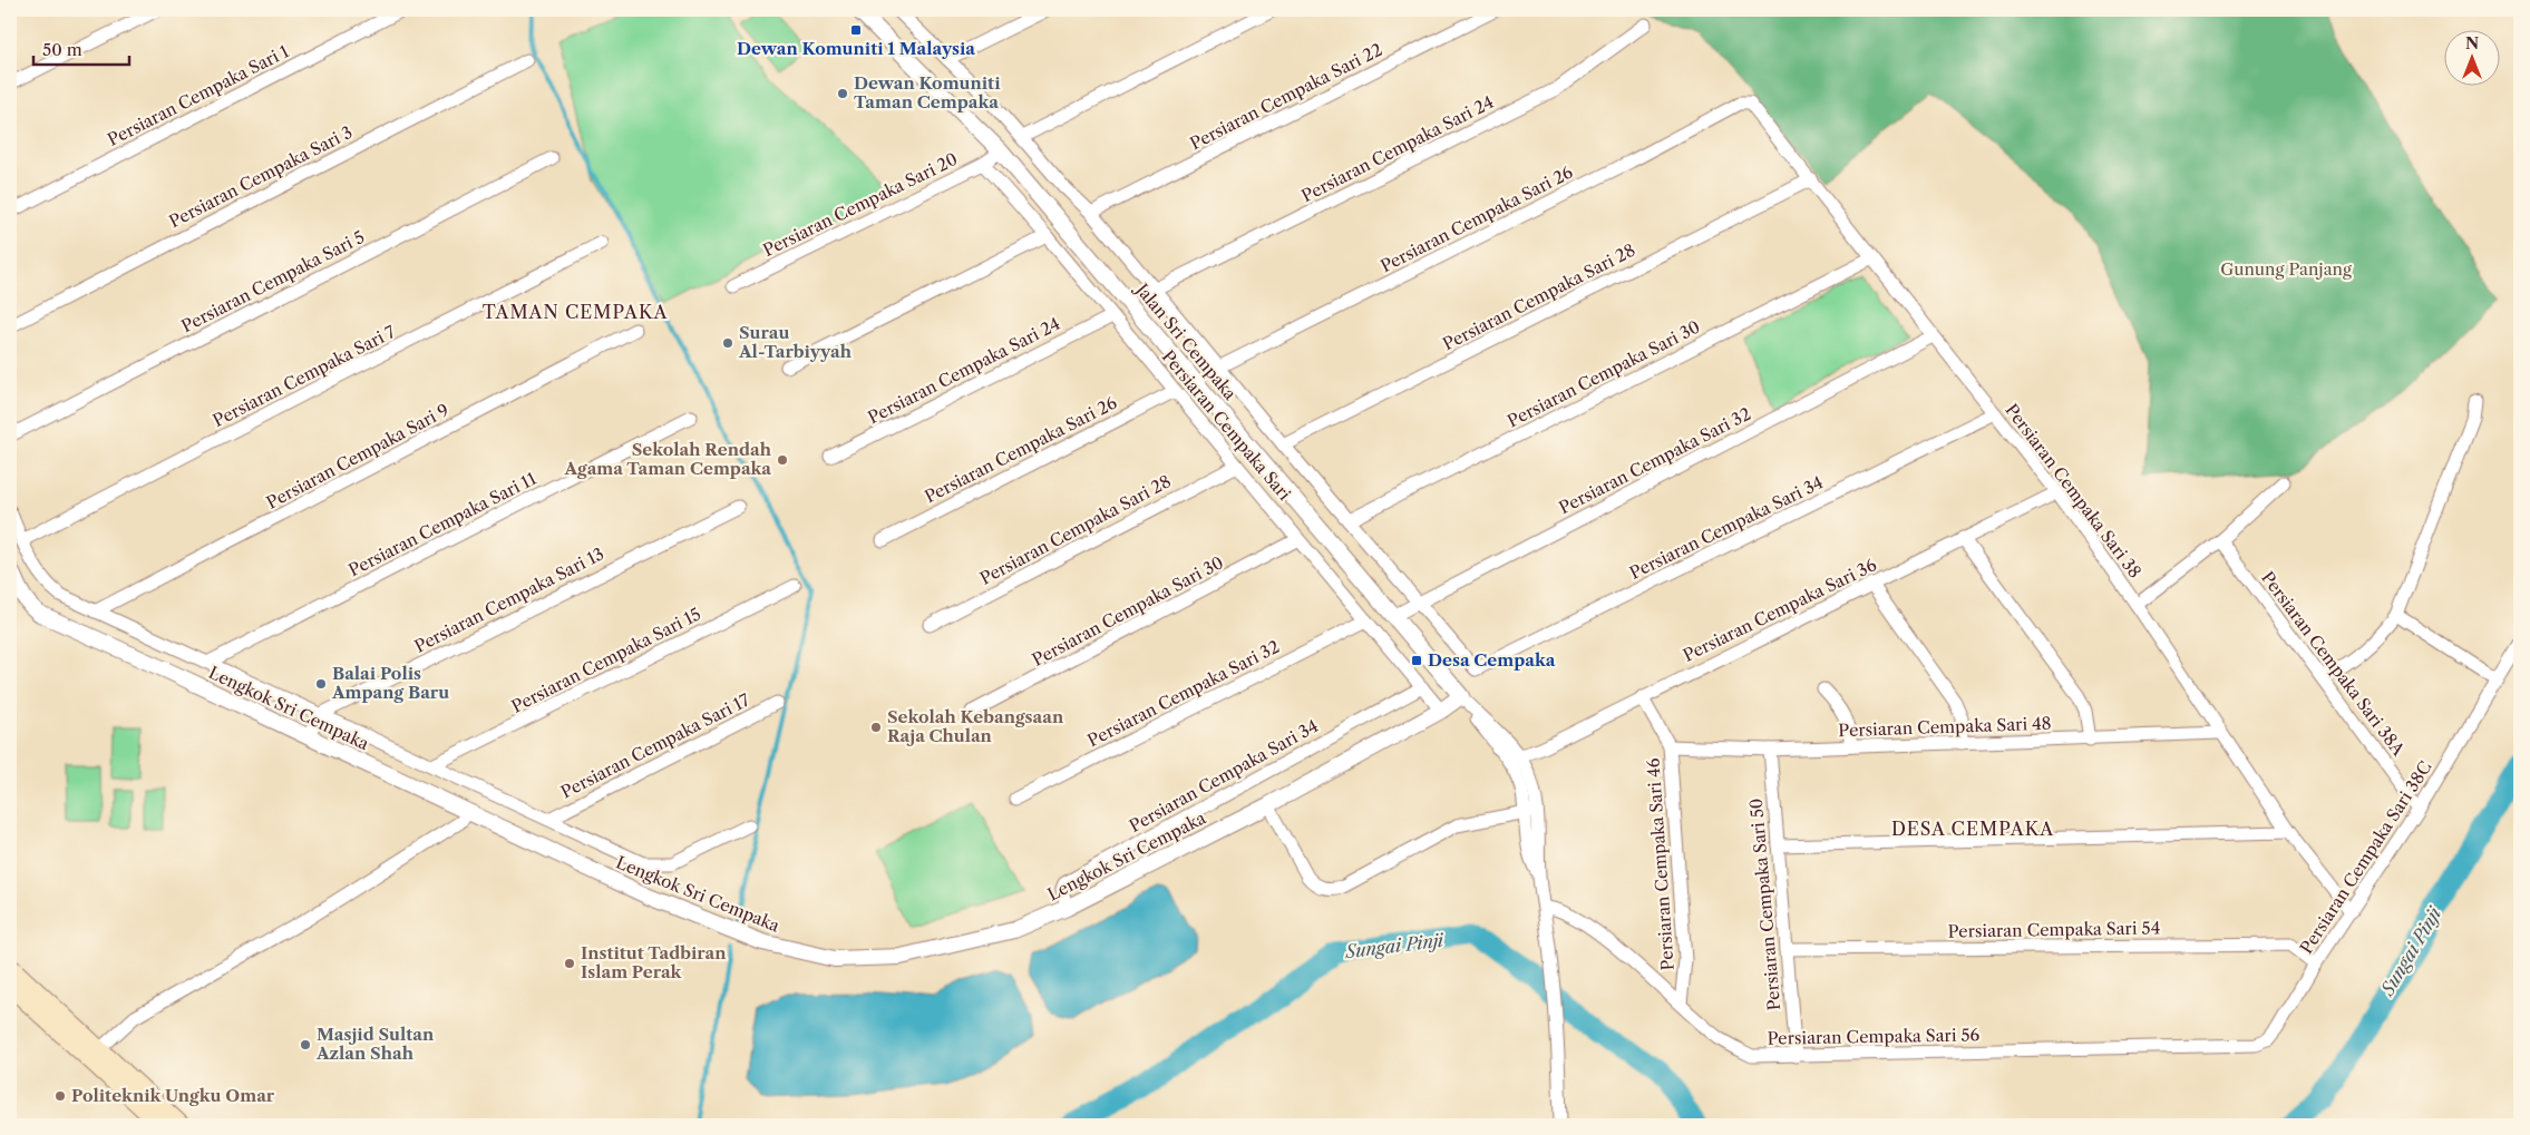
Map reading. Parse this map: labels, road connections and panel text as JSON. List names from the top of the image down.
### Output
{
  "streets": {
    "street": [
      "Persiaran Cempaka Sari 1",
      "Persiaran Cempaka Sari 22",
      "Persiaran Cempaka Sari 24",
      "Persiaran Cempaka Sari 3",
      "Persiaran Cempaka Sari 20",
      "Persiaran Cempaka Sari 26",
      "Persiaran Cempaka Sari 5",
      "Persiaran Cempaka Sari 28",
      "Jalan Sri Cempaka",
      "Persiaran Cempaka Sari 30",
      "Persiaran Cempaka Sari 7",
      "Persiaran Cempaka Sari",
      "Persiaran Cempaka Sari 9",
      "Persiaran Cempaka Sari 32",
      "Persiaran Cempaka Sari 38",
      "Persiaran Cempaka Sari 11",
      "Persiaran Cempaka Sari 34",
      "Persiaran Cempaka Sari 13",
      "Persiaran Cempaka Sari 36",
      "Persiaran Cempaka Sari 15",
      "Persiaran Cempaka Sari 38A",
      "Lengkok Sri Cempaka",
      "Persiaran Cempaka Sari 48",
      "Persiaran Cempaka Sari 17",
      "Persiaran Cempaka Sari 38C",
      "Persiaran Cempaka Sari 46",
      "Persiaran Cempaka Sari 50",
      "Persiaran Cempaka Sari 54",
      "Persiaran Cempaka Sari 56"
    ]
  },
  "crossings": [
    ["Persiaran Cempaka Sari 24", "Persiaran Cempaka Sari"],
    ["Persiaran Cempaka Sari 20", "Jalan Sri Cempaka"],
    ["Persiaran Cempaka Sari 20", "Persiaran Cempaka Sari"],
    ["Persiaran Cempaka Sari 26", "Persiaran Cempaka Sari"],
    ["Persiaran Cempaka Sari 26", "Persiaran Cempaka Sari 38"],
    ["Persiaran Cempaka Sari 28", "Persiaran Cempaka Sari"],
    ["Persiaran Cempaka Sari 28", "Persiaran Cempaka Sari 38"],
    ["Jalan Sri Cempaka", "Persiaran Cempaka Sari 32"],
    ["Jalan Sri Cempaka", "Persiaran Cempaka Sari 36"],
    ["Jalan Sri Cempaka", "Lengkok Sri Cempaka"],
    ["Jalan Sri Cempaka", "Persiaran Cempaka Sari 56"],
    ["Persiaran Cempaka Sari 30", "Persiaran Cempaka Sari"],
    ["Persiaran Cempaka Sari 30", "Persiaran Cempaka Sari 38"],
    ["Persiaran Cempaka Sari", "Persiaran Cempaka Sari 32"],
    ["Persiaran Cempaka Sari", "Persiaran Cempaka Sari 34"],
    ["Persiaran Cempaka Sari", "Lengkok Sri Cempaka"],
    ["Persiaran Cempaka Sari 32", "Persiaran Cempaka Sari 38"],
    ["Persiaran Cempaka Sari 32", "Persiaran Cempaka Sari 34"],
    ["Persiaran Cempaka Sari 38", "Persiaran Cempaka Sari 34"],
    ["Persiaran Cempaka Sari 38", "Persiaran Cempaka Sari 36"],
    ["Persiaran Cempaka Sari 38", "Persiaran Cempaka Sari 48"],
    ["Persiaran Cempaka Sari 38", "Persiaran Cempaka Sari 38C"],
    ["Persiaran Cempaka Sari 34", "Lengkok Sri Cempaka"],
    ["Persiaran Cempaka Sari 36", "Persiaran Cempaka Sari 46"],
    ["Persiaran Cempaka Sari 38A", "Persiaran Cempaka Sari 38C"],
    ["Persiaran Cempaka Sari 48", "Persiaran Cempaka Sari 46"],
    ["Persiaran Cempaka Sari 48", "Persiaran Cempaka Sari 50"],
    ["Persiaran Cempaka Sari 38C", "Persiaran Cempaka Sari 54"],
    ["Persiaran Cempaka Sari 38C", "Persiaran Cempaka Sari 56"],
    ["Persiaran Cempaka Sari 46", "Persiaran Cempaka Sari 56"],
    ["Persiaran Cempaka Sari 50", "Persiaran Cempaka Sari 54"],
    ["Persiaran Cempaka Sari 50", "Persiaran Cempaka Sari 56"]
  ],
  "districts": ["TAMAN CEMPAKA", "DESA CEMPAKA"],
  "water": ["Sungai Pinji"],
  "parks": ["Gunung Panjang"],
  "places": {
    "transit": ["Dewan Komuniti 1 Malaysia", "Desa Cempaka"],
    "other": [
      "Dewan Komuniti Taman Cempaka",
      "Surau Al-Tarbiyyah",
      "Sekolah Rendah Agama Taman Cempaka",
      "Balai Polis Ampang Baru",
      "Sekolah Kebangsaan Raja Chulan",
      "Institut Tadbiran Islam Perak",
      "Masjid Sultan Azlan Shah",
      "Politeknik Ungku Omar"
    ]
  },
  "scale_bar": "50 m",
  "north": "top"
}
